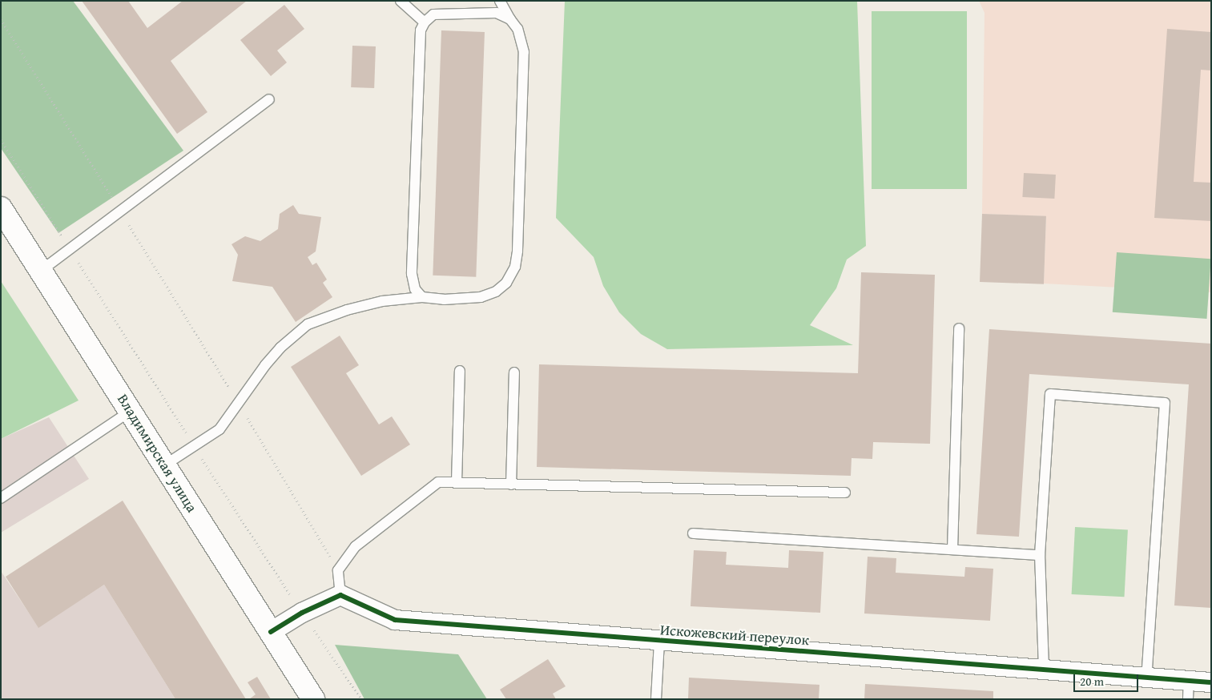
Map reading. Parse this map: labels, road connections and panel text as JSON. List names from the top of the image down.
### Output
{
  "streets": {
    "main road": ["Владимирская улица"],
    "street": ["Искожевский переулок"]
  },
  "scale_bar": "20 m"
}
